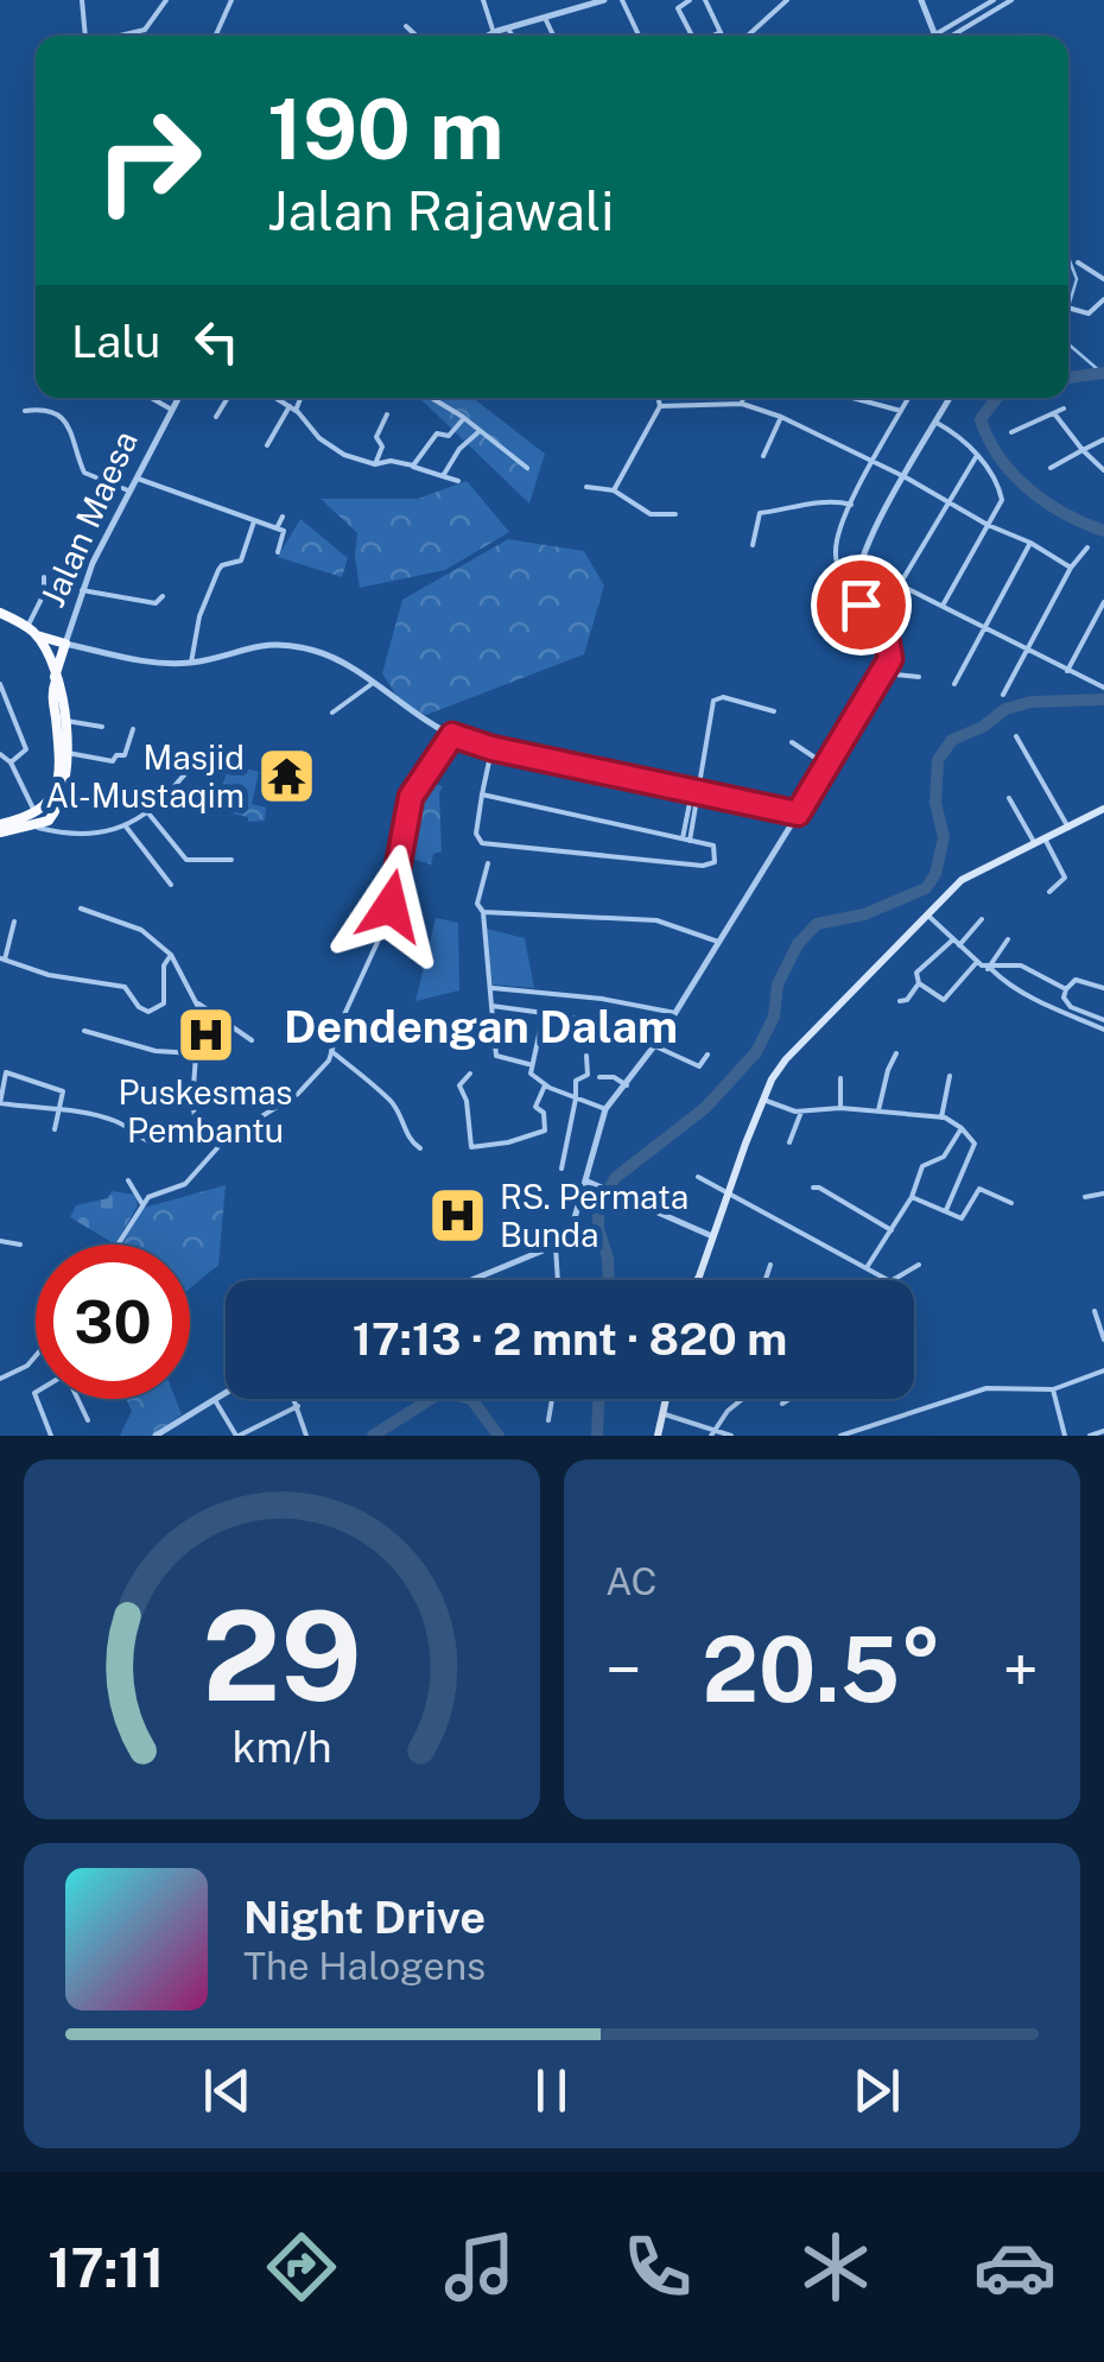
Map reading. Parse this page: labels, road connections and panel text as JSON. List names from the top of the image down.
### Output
{
  "streets": {
    "highway": ["Jalan Maesa"]
  },
  "districts": ["Dendengan Dalam"],
  "places": {
    "temple": ["Masjid Al-Mustaqim"],
    "hospital": ["Puskesmas Pembantu", "RS. Permata Bunda"]
  },
  "page": {
    "turn": ["190 m", "Jalan Rajawali"],
    "then": "Lalu",
    "limit": "30",
    "trip": "17:13 · 2 mnt · 820 m",
    "tile": "AC",
    "heat": ["−", "20.5°", "+"],
    "song": ["Night Drive", "The Halogens"],
    "tabs": "17:11",
    "gauge": ["29", "km/h"]
  }
}
